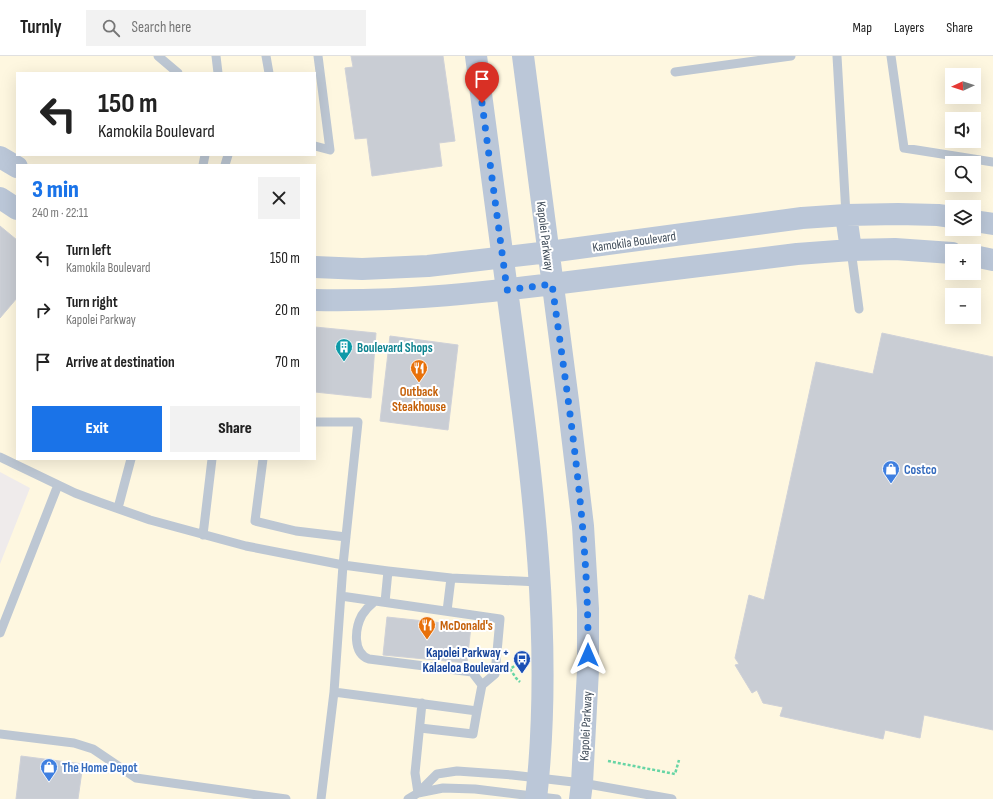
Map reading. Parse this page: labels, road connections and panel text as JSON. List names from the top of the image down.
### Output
{
  "streets": {
    "main road": ["Kapolei Parkway", "Kamokila Boulevard"]
  },
  "crossings": [
    ["Kapolei Parkway", "Kamokila Boulevard"]
  ],
  "places": {
    "building": ["Boulevard Shops"],
    "restaurant": ["Outback Steakhouse", "McDonald's"],
    "shop": ["Costco", "The Home Depot"],
    "bus stop": ["Kapolei Parkway + Kalaeloa Boulevard"]
  },
  "north": "left",
  "page": {
    "header": "Turnly",
    "search": "Search here",
    "nav": ["Map", "Layers", "Share"],
    "map_buttons": ["+", "−"],
    "turn": ["150 m", "Kamokila Boulevard"],
    "heading": ["3 min", "240 m · 22:11"],
    "list": [
      {
        "name": "Turn left",
        "note": "Kamokila Boulevard",
        "value": "150 m"
      },
      {
        "name": "Turn right",
        "note": "Kapolei Parkway",
        "value": "20 m"
      },
      {
        "name": "Arrive at destination",
        "value": "70 m"
      }
    ],
    "buttons": ["Exit", "Share"]
  }
}
